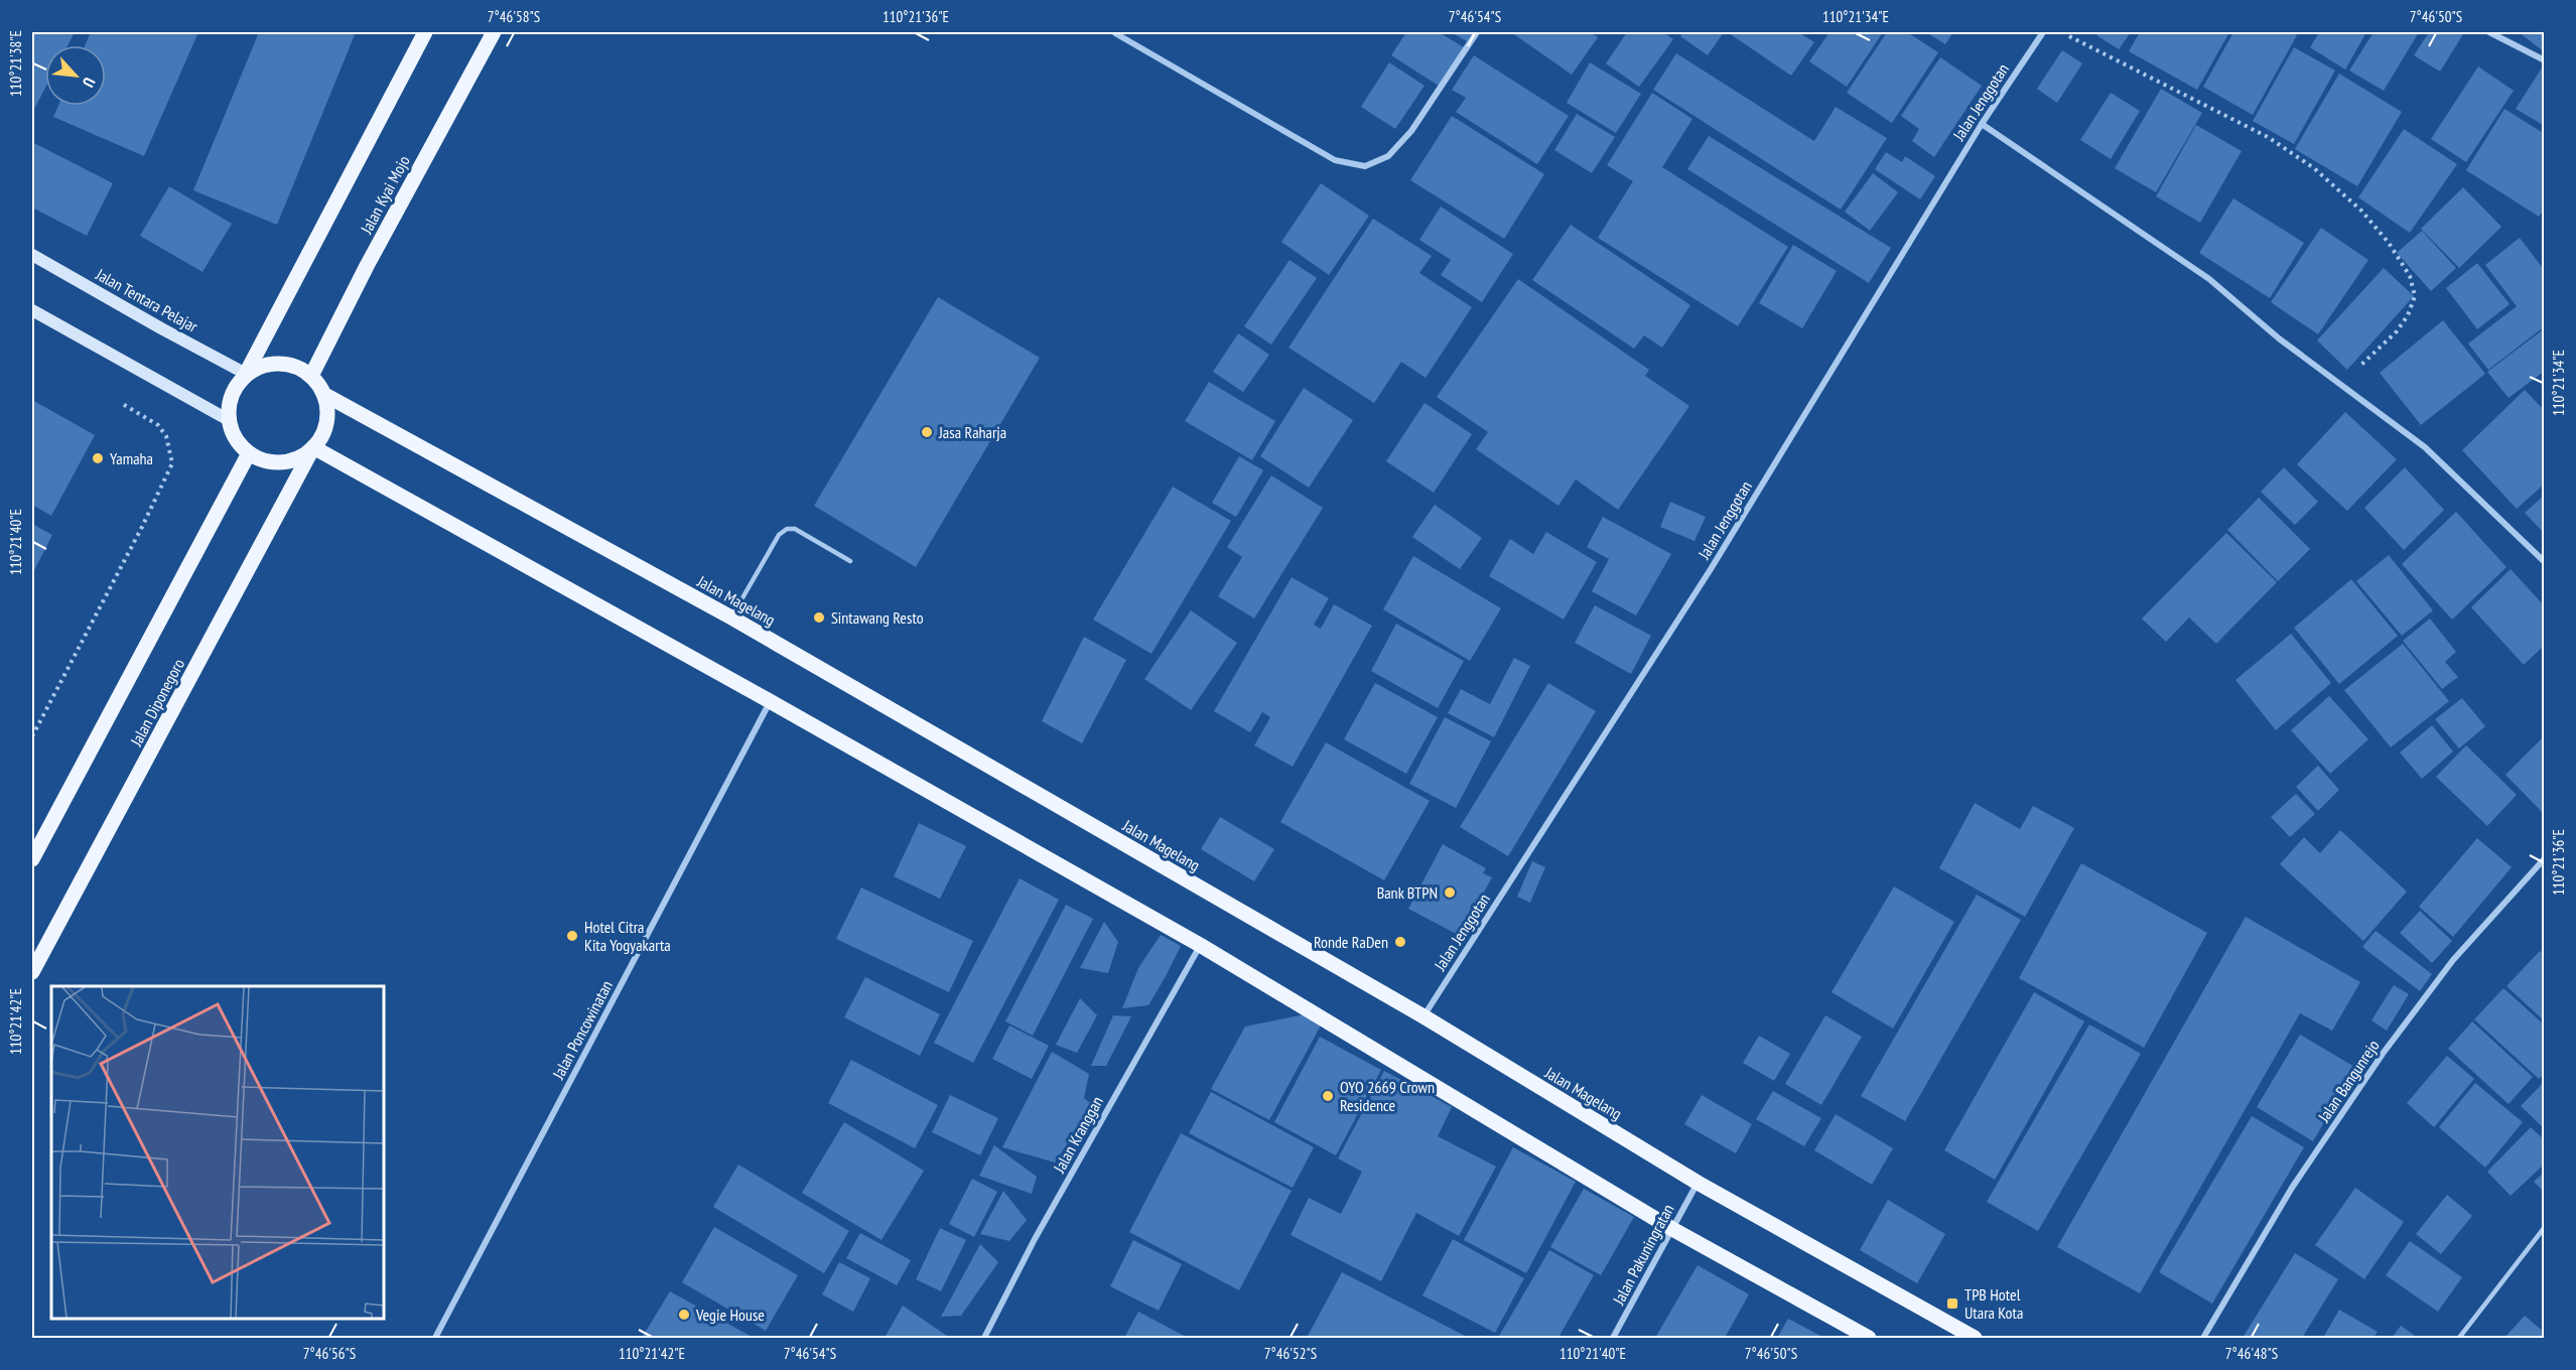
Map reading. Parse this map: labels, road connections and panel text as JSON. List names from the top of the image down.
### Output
{
  "streets": {
    "main road": [
      "Jalan Kyai Mojo",
      "Jalan Tentara Pelajar",
      "Jalan Magelang",
      "Jalan Diponegoro"
    ],
    "street": [
      "Jalan Jenggotan",
      "Jalan Poncowinatan",
      "Jalan Bangunrejo",
      "Jalan Kranggan",
      "Jalan Pakuningratan"
    ]
  },
  "crossings": [
    ["Jalan Jenggotan", "Jalan Magelang"],
    ["Jalan Kyai Mojo", "Jalan Tentara Pelajar"],
    ["Jalan Kyai Mojo", "Jalan Magelang"],
    ["Jalan Kyai Mojo", "Jalan Diponegoro"],
    ["Jalan Tentara Pelajar", "Jalan Magelang"],
    ["Jalan Tentara Pelajar", "Jalan Diponegoro"],
    ["Jalan Magelang", "Jalan Diponegoro"],
    ["Jalan Magelang", "Jalan Pakuningratan"]
  ],
  "places": {
    "other": [
      "Jasa Raharja",
      "Yamaha",
      "Sintawang Resto",
      "Bank BTPN",
      "Hotel Citra Kita Yogyakarta",
      "Ronde RaDen",
      "OYO 2669 Crown Residence",
      "Vegie House"
    ],
    "transit": ["TPB Hotel Utara Kota"]
  },
  "north": "bottom right",
  "coordinates": [
    "7°46'58\"S",
    "110°21'36\"E",
    "7°46'54\"S",
    "110°21'34\"E",
    "7°46'50\"S",
    "110°21'38\"E",
    "110°21'40\"E",
    "110°21'42\"E",
    "7°46'56\"S",
    "7°46'52\"S",
    "7°46'48\"S"
  ]
}
